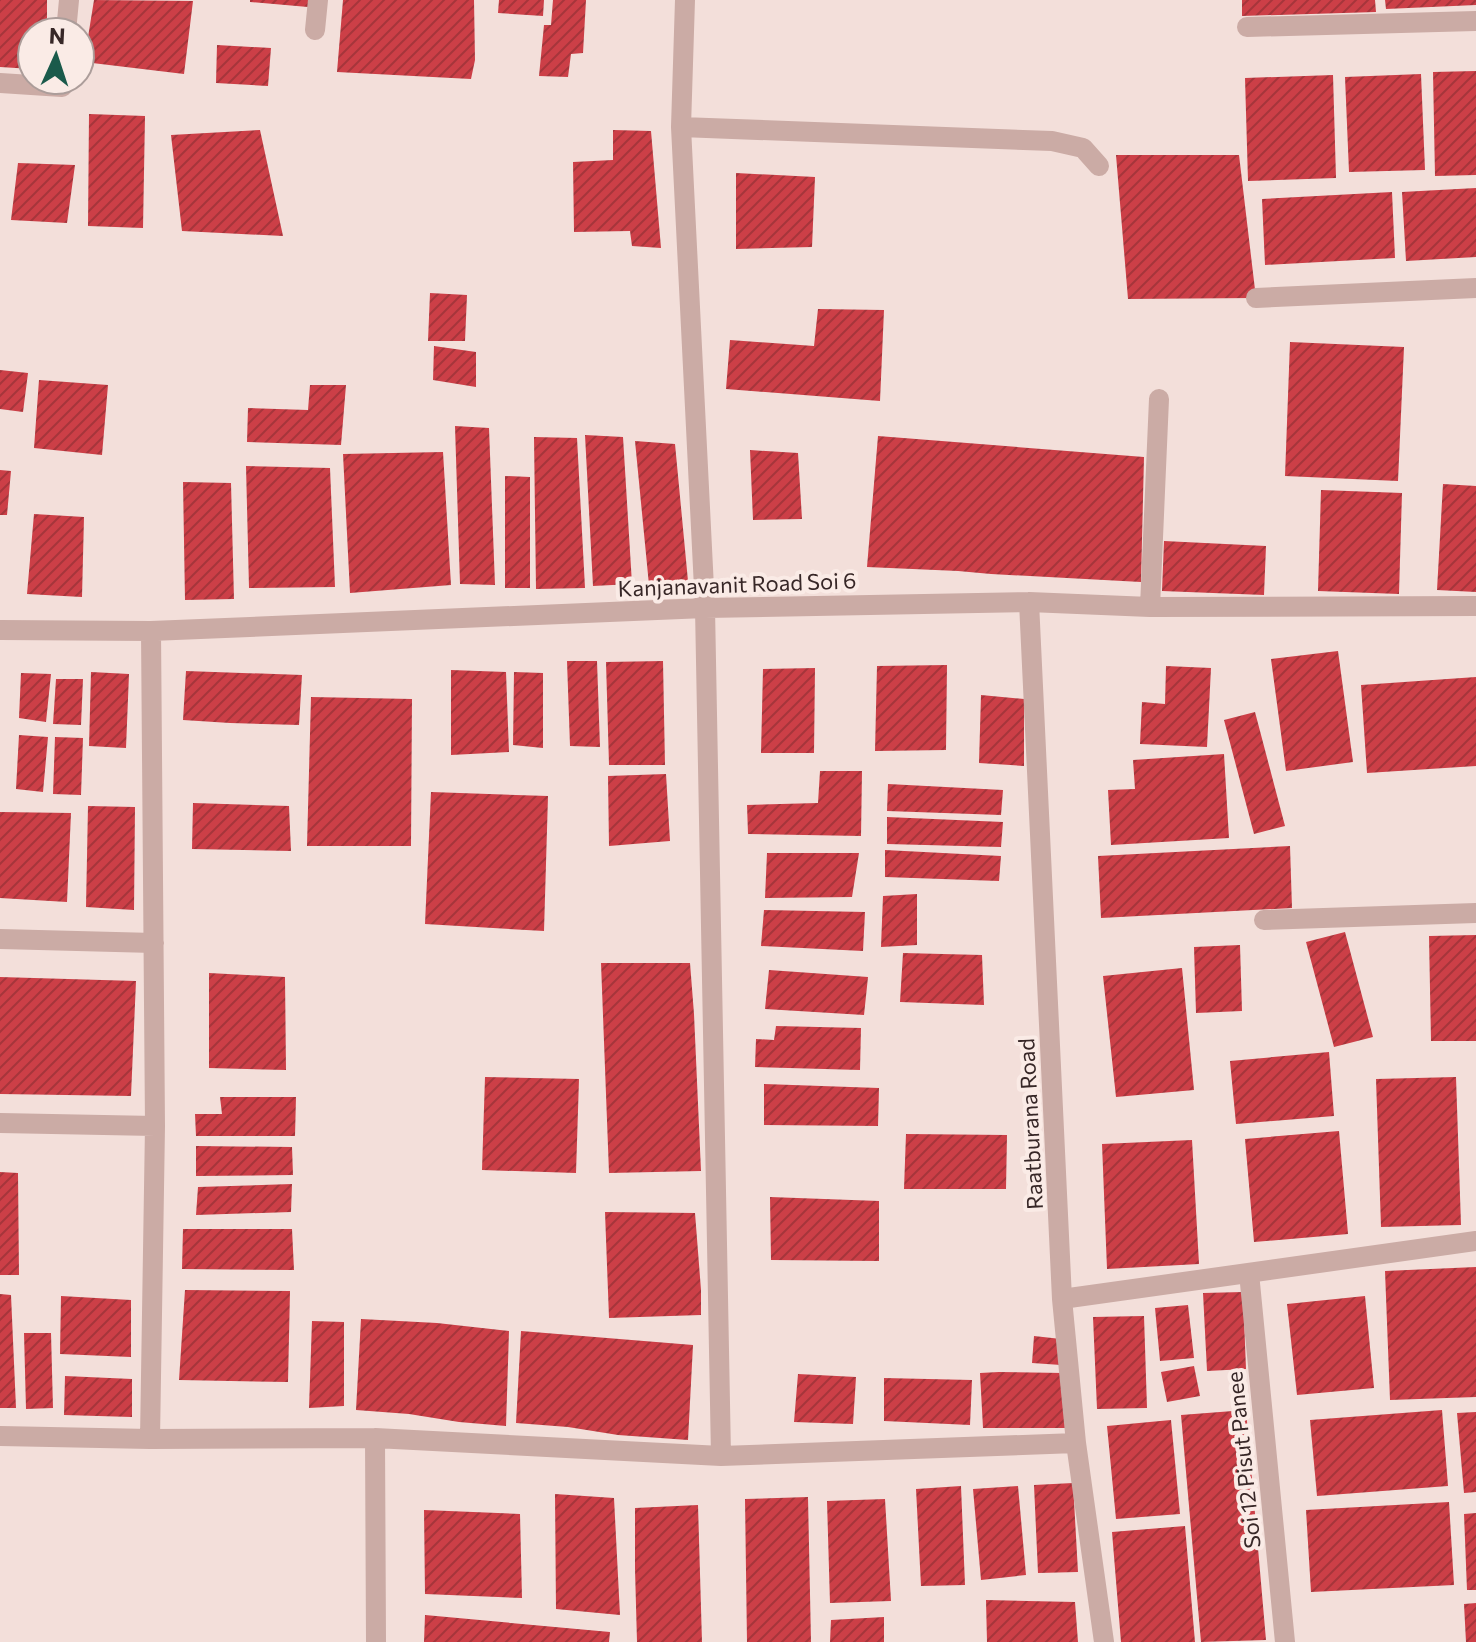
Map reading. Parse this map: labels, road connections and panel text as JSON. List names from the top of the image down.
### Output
{
  "streets": {
    "street": ["Kanjanavanit Road Soi 6", "Raatburana Road", "Soi 12 Pisut Panee"]
  },
  "crossings": [
    ["Kanjanavanit Road Soi 6", "Raatburana Road"]
  ],
  "north": "top"
}
